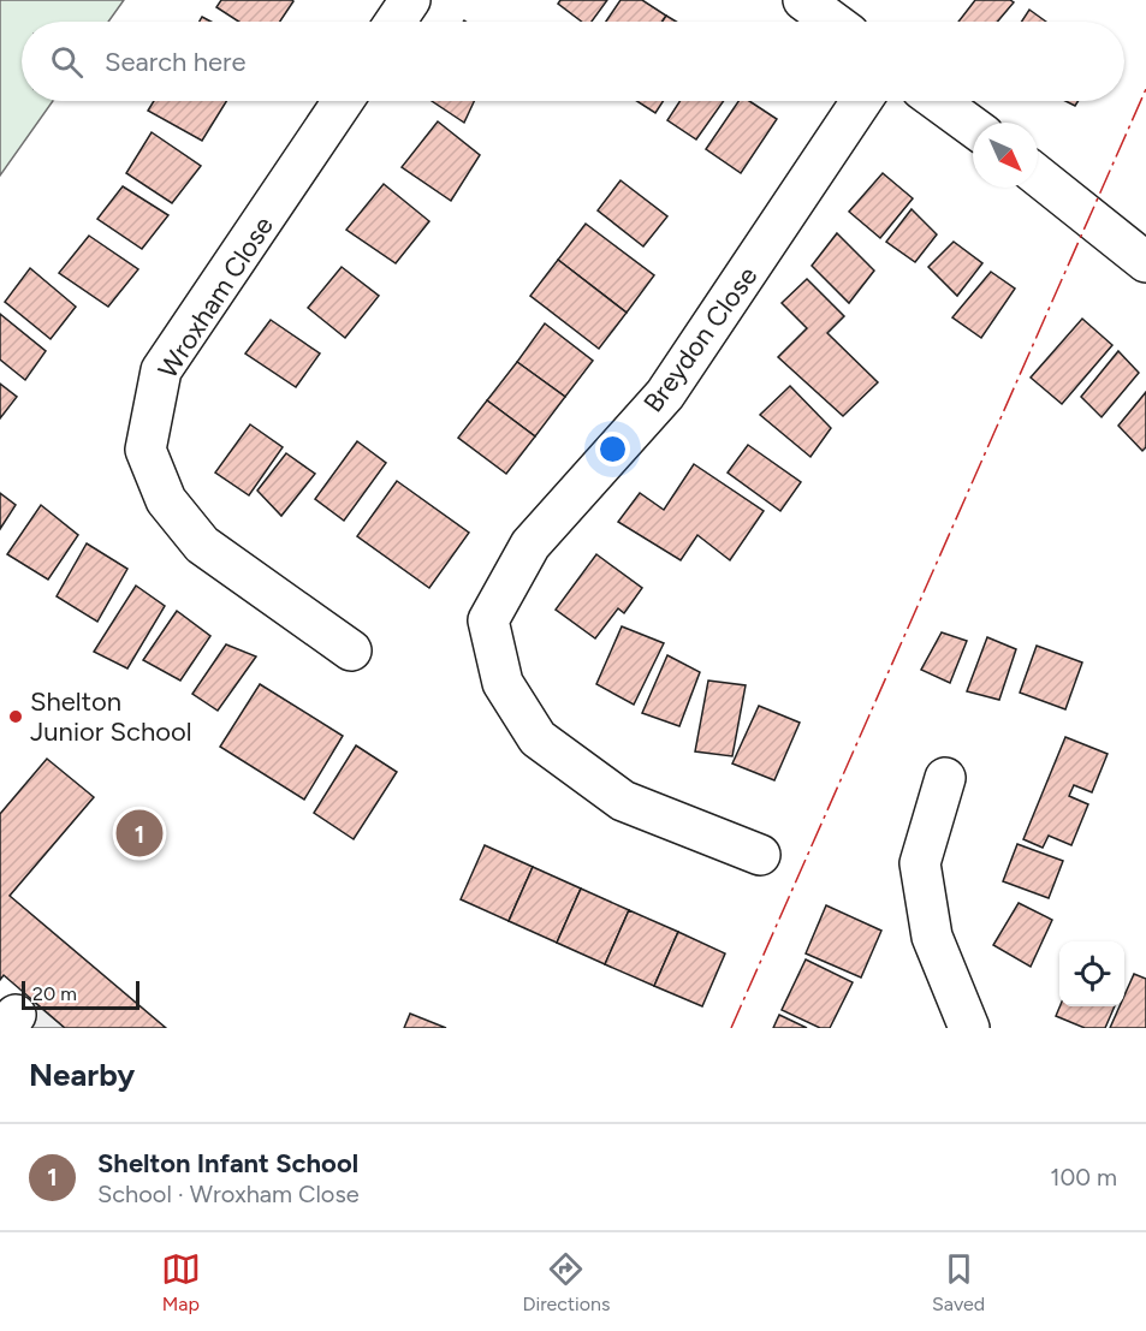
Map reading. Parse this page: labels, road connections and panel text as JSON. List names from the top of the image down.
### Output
{
  "streets": {
    "street": ["Wroxham Close", "Breydon Close"]
  },
  "places": ["Shelton Junior School"],
  "scale_bar": "20 m",
  "north": "bottom right",
  "page": {
    "search": "Search here",
    "pins": "1",
    "scale": "20 m",
    "heading": "Nearby",
    "list": [
      {
        "mark": "1",
        "name": "Shelton Infant School",
        "note": "School · Wroxham Close",
        "value": "100 m"
      }
    ],
    "nav": ["Map", "Directions", "Saved"]
  }
}
